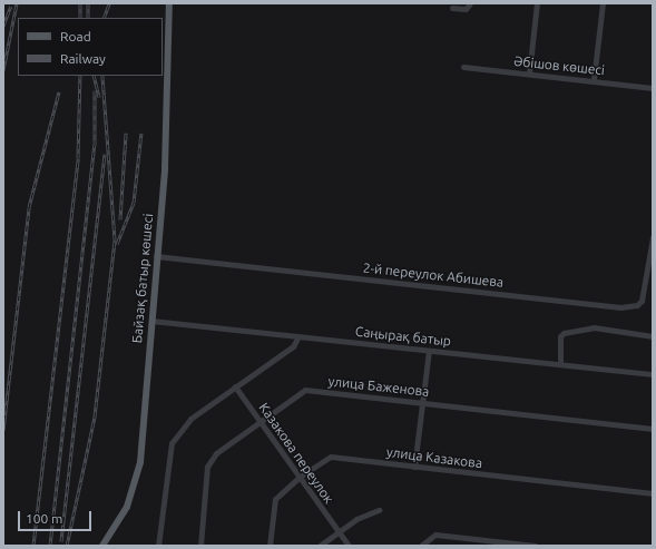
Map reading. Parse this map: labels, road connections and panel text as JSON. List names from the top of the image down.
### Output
{
  "streets": {
    "main road": ["Байзақ батыр көшесі"],
    "street": [
      "Әбішов көшесі",
      "2-й переулок Абишева",
      "Саңырақ батыр",
      "улица Баженова",
      "Казакова переулок",
      "улица Казакова"
    ]
  },
  "crossings": [
    ["2-й переулок Абишева", "Байзақ батыр көшесі"],
    ["Байзақ батыр көшесі", "Саңырақ батыр"],
    ["улица Баженова", "Казакова переулок"],
    ["Казакова переулок", "улица Казакова"]
  ],
  "legend": ["Road", "Railway"],
  "scale_bar": "100 m"
}
